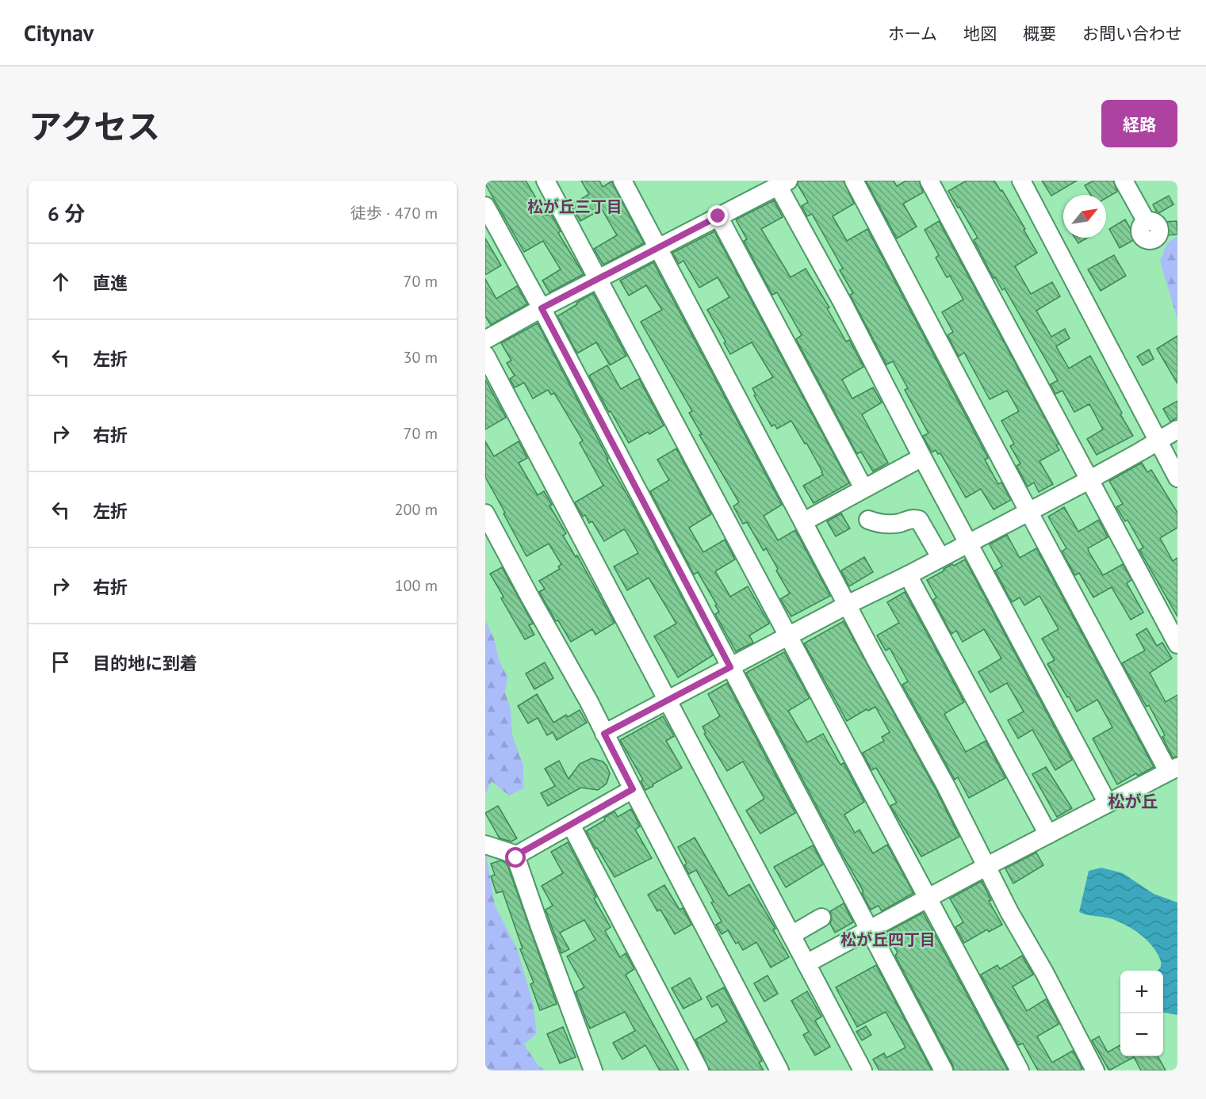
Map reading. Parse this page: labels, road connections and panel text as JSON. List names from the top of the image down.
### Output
{
  "districts": ["松が丘三丁目", "松が丘", "松が丘四丁目"],
  "north": "top right",
  "page": {
    "header": "Citynav",
    "nav": [
      "ホーム",
      "地図",
      "概要",
      "お問い合わせ"
    ],
    "title": "アクセス",
    "buttons": "経路",
    "heading": ["6 分", "徒歩 · 470 m"],
    "list": [
      ["直進", "70 m"],
      ["左折", "30 m"],
      ["右折", "70 m"],
      ["左折", "200 m"],
      ["右折", "100 m"],
      "目的地に到着"
    ],
    "map_buttons": ["+", "−"]
  }
}
